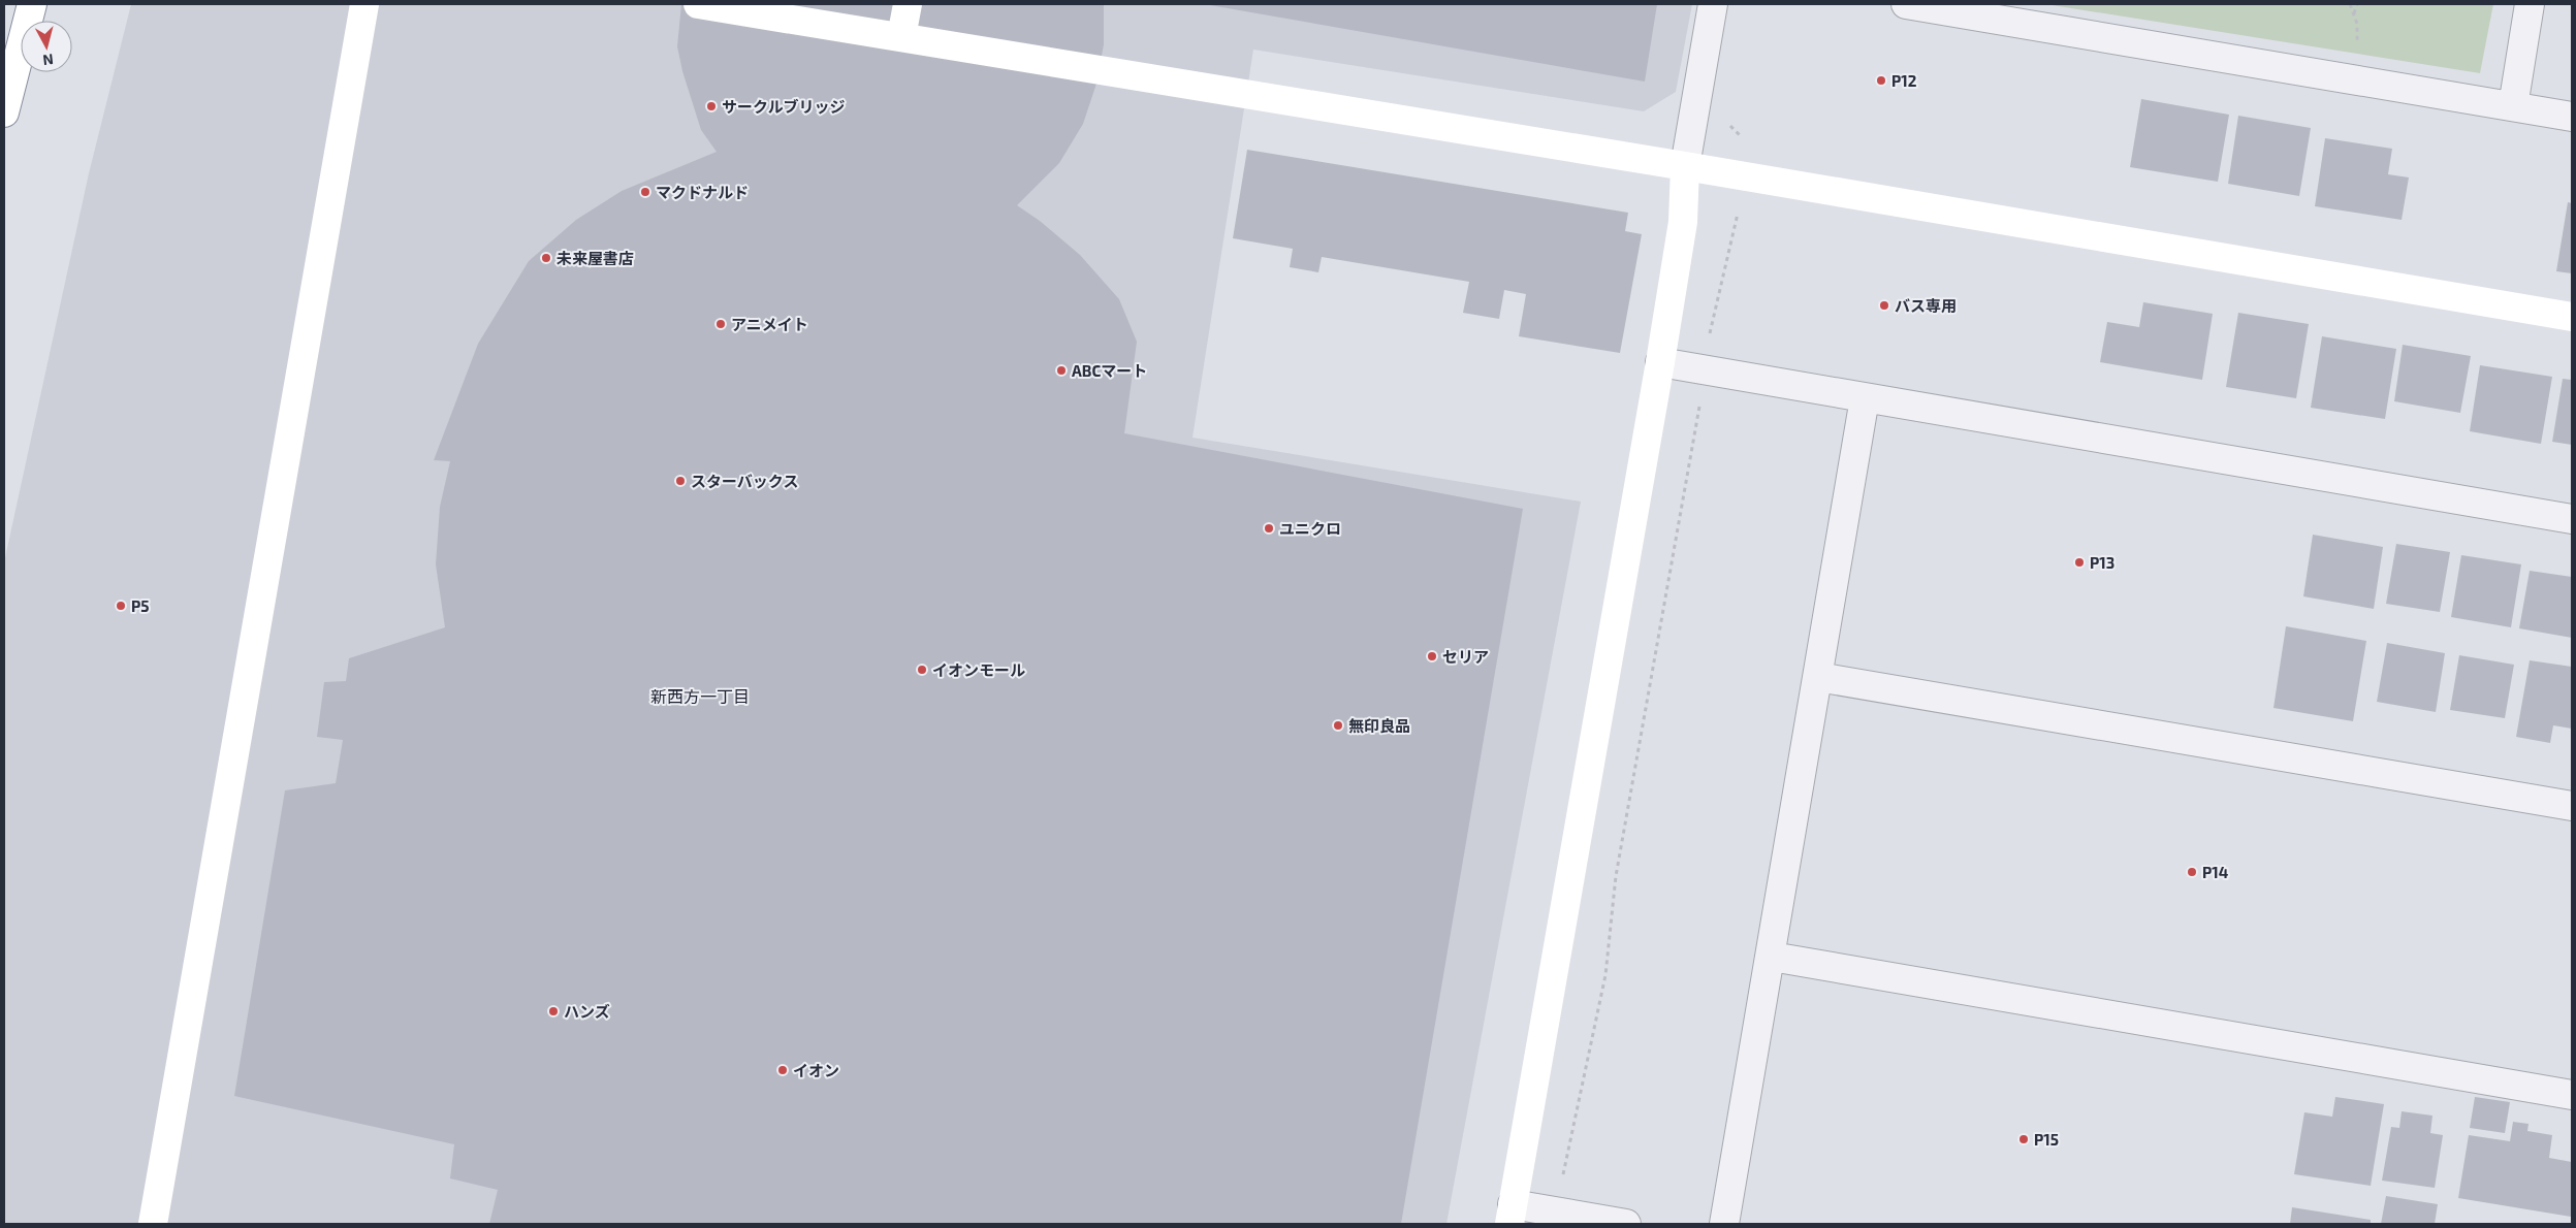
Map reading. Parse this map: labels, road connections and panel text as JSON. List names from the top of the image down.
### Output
{
  "districts": ["新西方一丁目"],
  "places": [
    "P12",
    "サークルブリッジ",
    "マクドナルド",
    "未来屋書店",
    "バス専用",
    "アニメイト",
    "ABCマート",
    "スターバックス",
    "ユニクロ",
    "P13",
    "P5",
    "セリア",
    "イオンモール",
    "無印良品",
    "P14",
    "ハンズ",
    "イオン",
    "P15"
  ],
  "north": "bottom"
}
